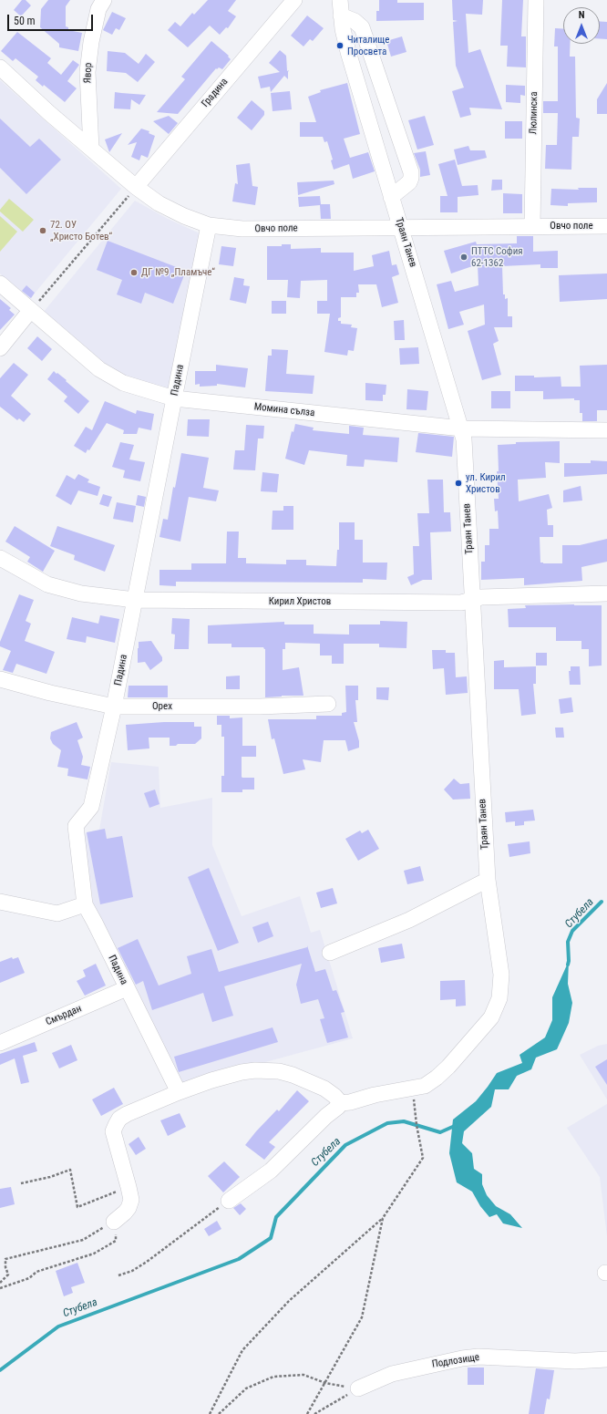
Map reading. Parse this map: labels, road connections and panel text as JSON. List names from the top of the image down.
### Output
{
  "streets": {
    "street": [
      "Явор",
      "Градина",
      "Люлинска",
      "Овчо поле",
      "Траян Танев",
      "Падина",
      "Момина сълза",
      "Кирил Христов",
      "Орех",
      "Смърдан",
      "Подлозище"
    ]
  },
  "crossings": [
    ["Явор", "Овчо поле"],
    ["Градина", "Овчо поле"],
    ["Люлинска", "Овчо поле"],
    ["Овчо поле", "Траян Танев"],
    ["Овчо поле", "Падина"],
    ["Траян Танев", "Момина сълза"],
    ["Траян Танев", "Кирил Христов"],
    ["Падина", "Момина сълза"],
    ["Падина", "Кирил Христов"],
    ["Падина", "Орех"],
    ["Падина", "Смърдан"]
  ],
  "water": ["Стубела"],
  "places": [
    "Читалище Просвета",
    "72. ОУ „Христо Ботев“",
    "ПТТС София 62-1362",
    "ДГ №9 „Пламъче“",
    "ул. Кирил Христов"
  ],
  "scale_bar": "50 m",
  "north": "top"
}
